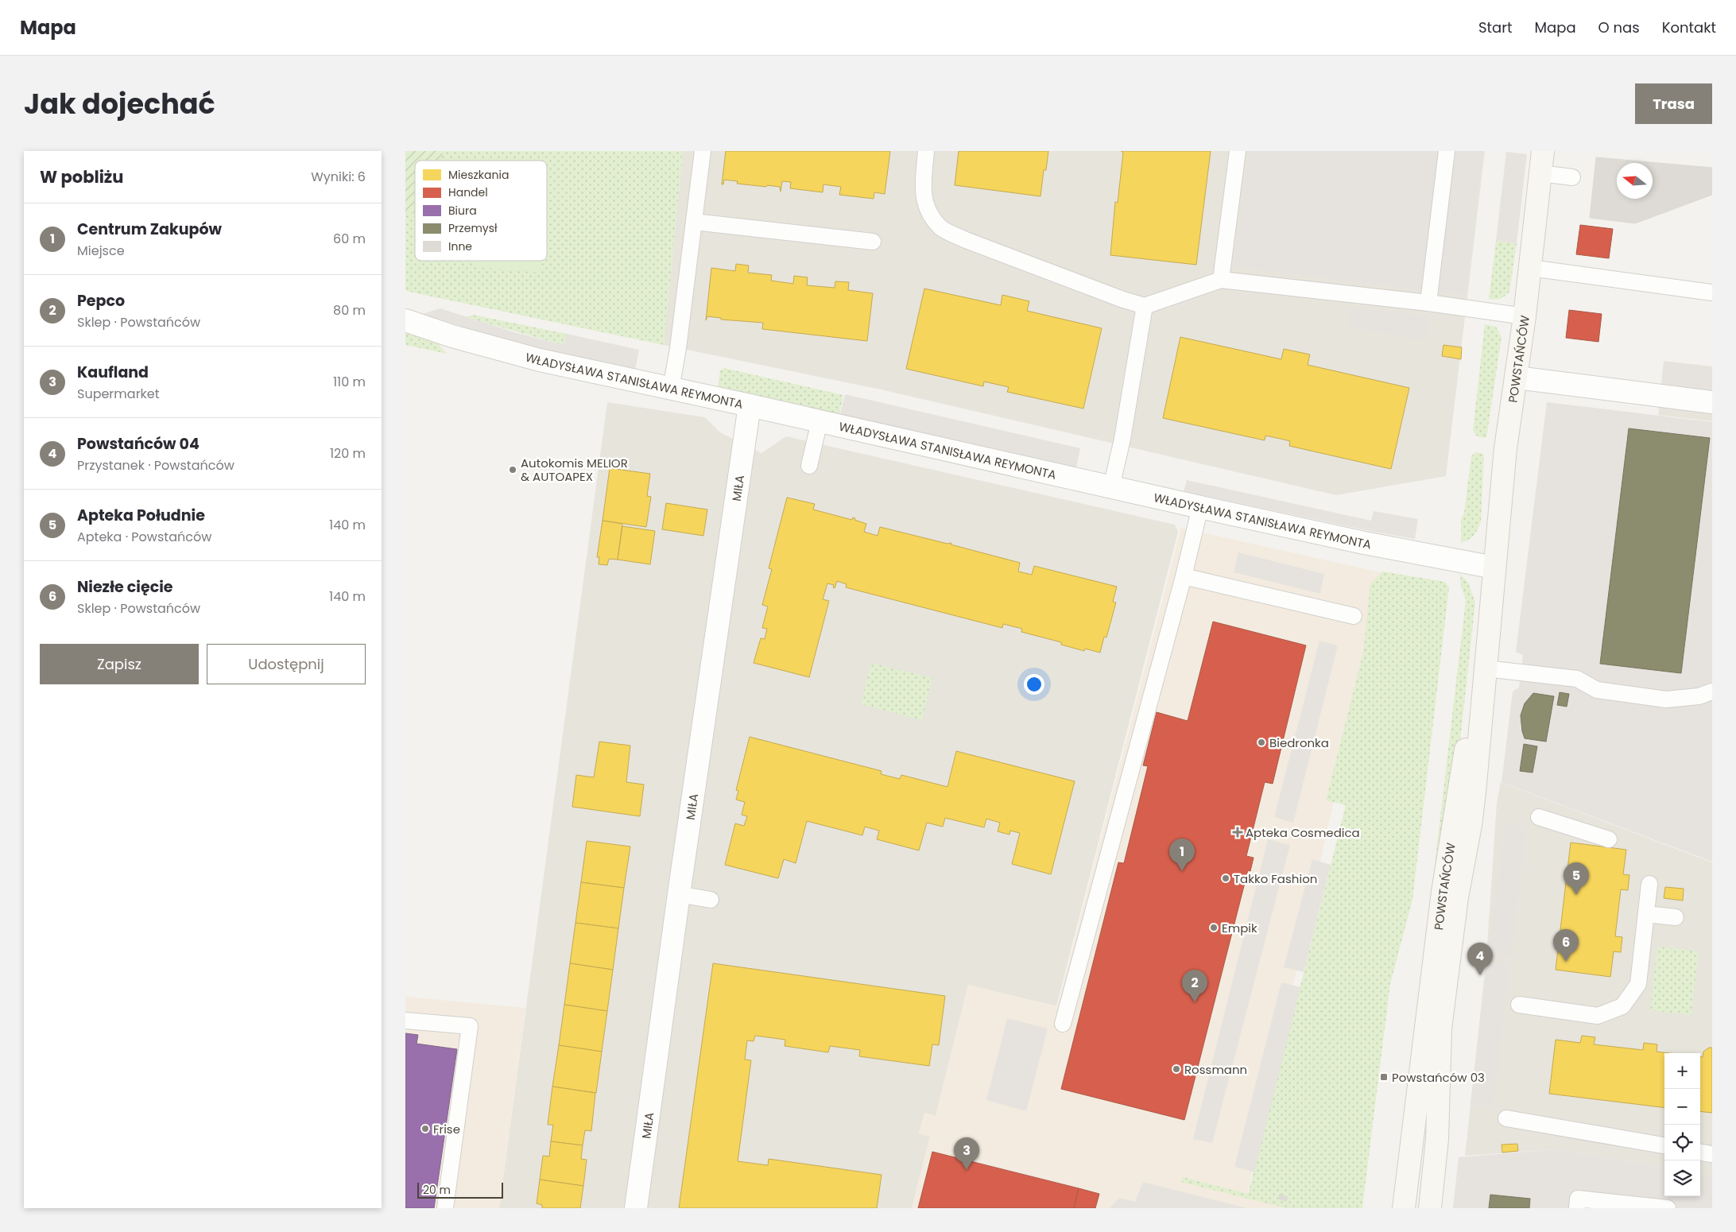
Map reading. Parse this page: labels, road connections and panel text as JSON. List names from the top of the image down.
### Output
{
  "streets": {
    "street": ["POWSTAŃCÓW", "WŁADYSŁAWA STANISŁAWA REYMONTA", "MIŁA"]
  },
  "crossings": [
    ["POWSTAŃCÓW", "WŁADYSŁAWA STANISŁAWA REYMONTA"],
    ["WŁADYSŁAWA STANISŁAWA REYMONTA", "MIŁA"]
  ],
  "places": {
    "other": [
      "Autokomis MELIOR & AUTOAPEX",
      "Biedronka",
      "Takko Fashion",
      "Empik",
      "Rossmann",
      "Frise"
    ],
    "health": ["Apteka Cosmedica"],
    "transit": ["Powstańców 03"]
  },
  "legend": [
    "Mieszkania",
    "Handel",
    "Biura",
    "Przemysł",
    "Inne"
  ],
  "scale_bar": "20 m",
  "north": "left",
  "page": {
    "header": "Mapa",
    "nav": [
      "Start",
      "Mapa",
      "O nas",
      "Kontakt"
    ],
    "title": "Jak dojechać",
    "buttons": [
      "Trasa",
      ["Zapisz", "Udostępnij"]
    ],
    "heading": ["W pobliżu", "Wyniki: 6"],
    "list": [
      {
        "mark": "1",
        "name": "Centrum Zakupów",
        "note": "Miejsce",
        "value": "60 m"
      },
      {
        "mark": "2",
        "name": "Pepco",
        "note": "Sklep · Powstańców",
        "value": "80 m"
      },
      {
        "mark": "3",
        "name": "Kaufland",
        "note": "Supermarket",
        "value": "110 m"
      },
      {
        "mark": "4",
        "name": "Powstańców 04",
        "note": "Przystanek · Powstańców",
        "value": "120 m"
      },
      {
        "mark": "5",
        "name": "Apteka Południe",
        "note": "Apteka · Powstańców",
        "value": "140 m"
      },
      {
        "mark": "6",
        "name": "Niezłe cięcie",
        "note": "Sklep · Powstańców",
        "value": "140 m"
      }
    ],
    "pins": [
      "1",
      "5",
      "6",
      "4",
      "2",
      "3"
    ],
    "map_buttons": ["+", "−"],
    "scale": "20 m"
  }
}
